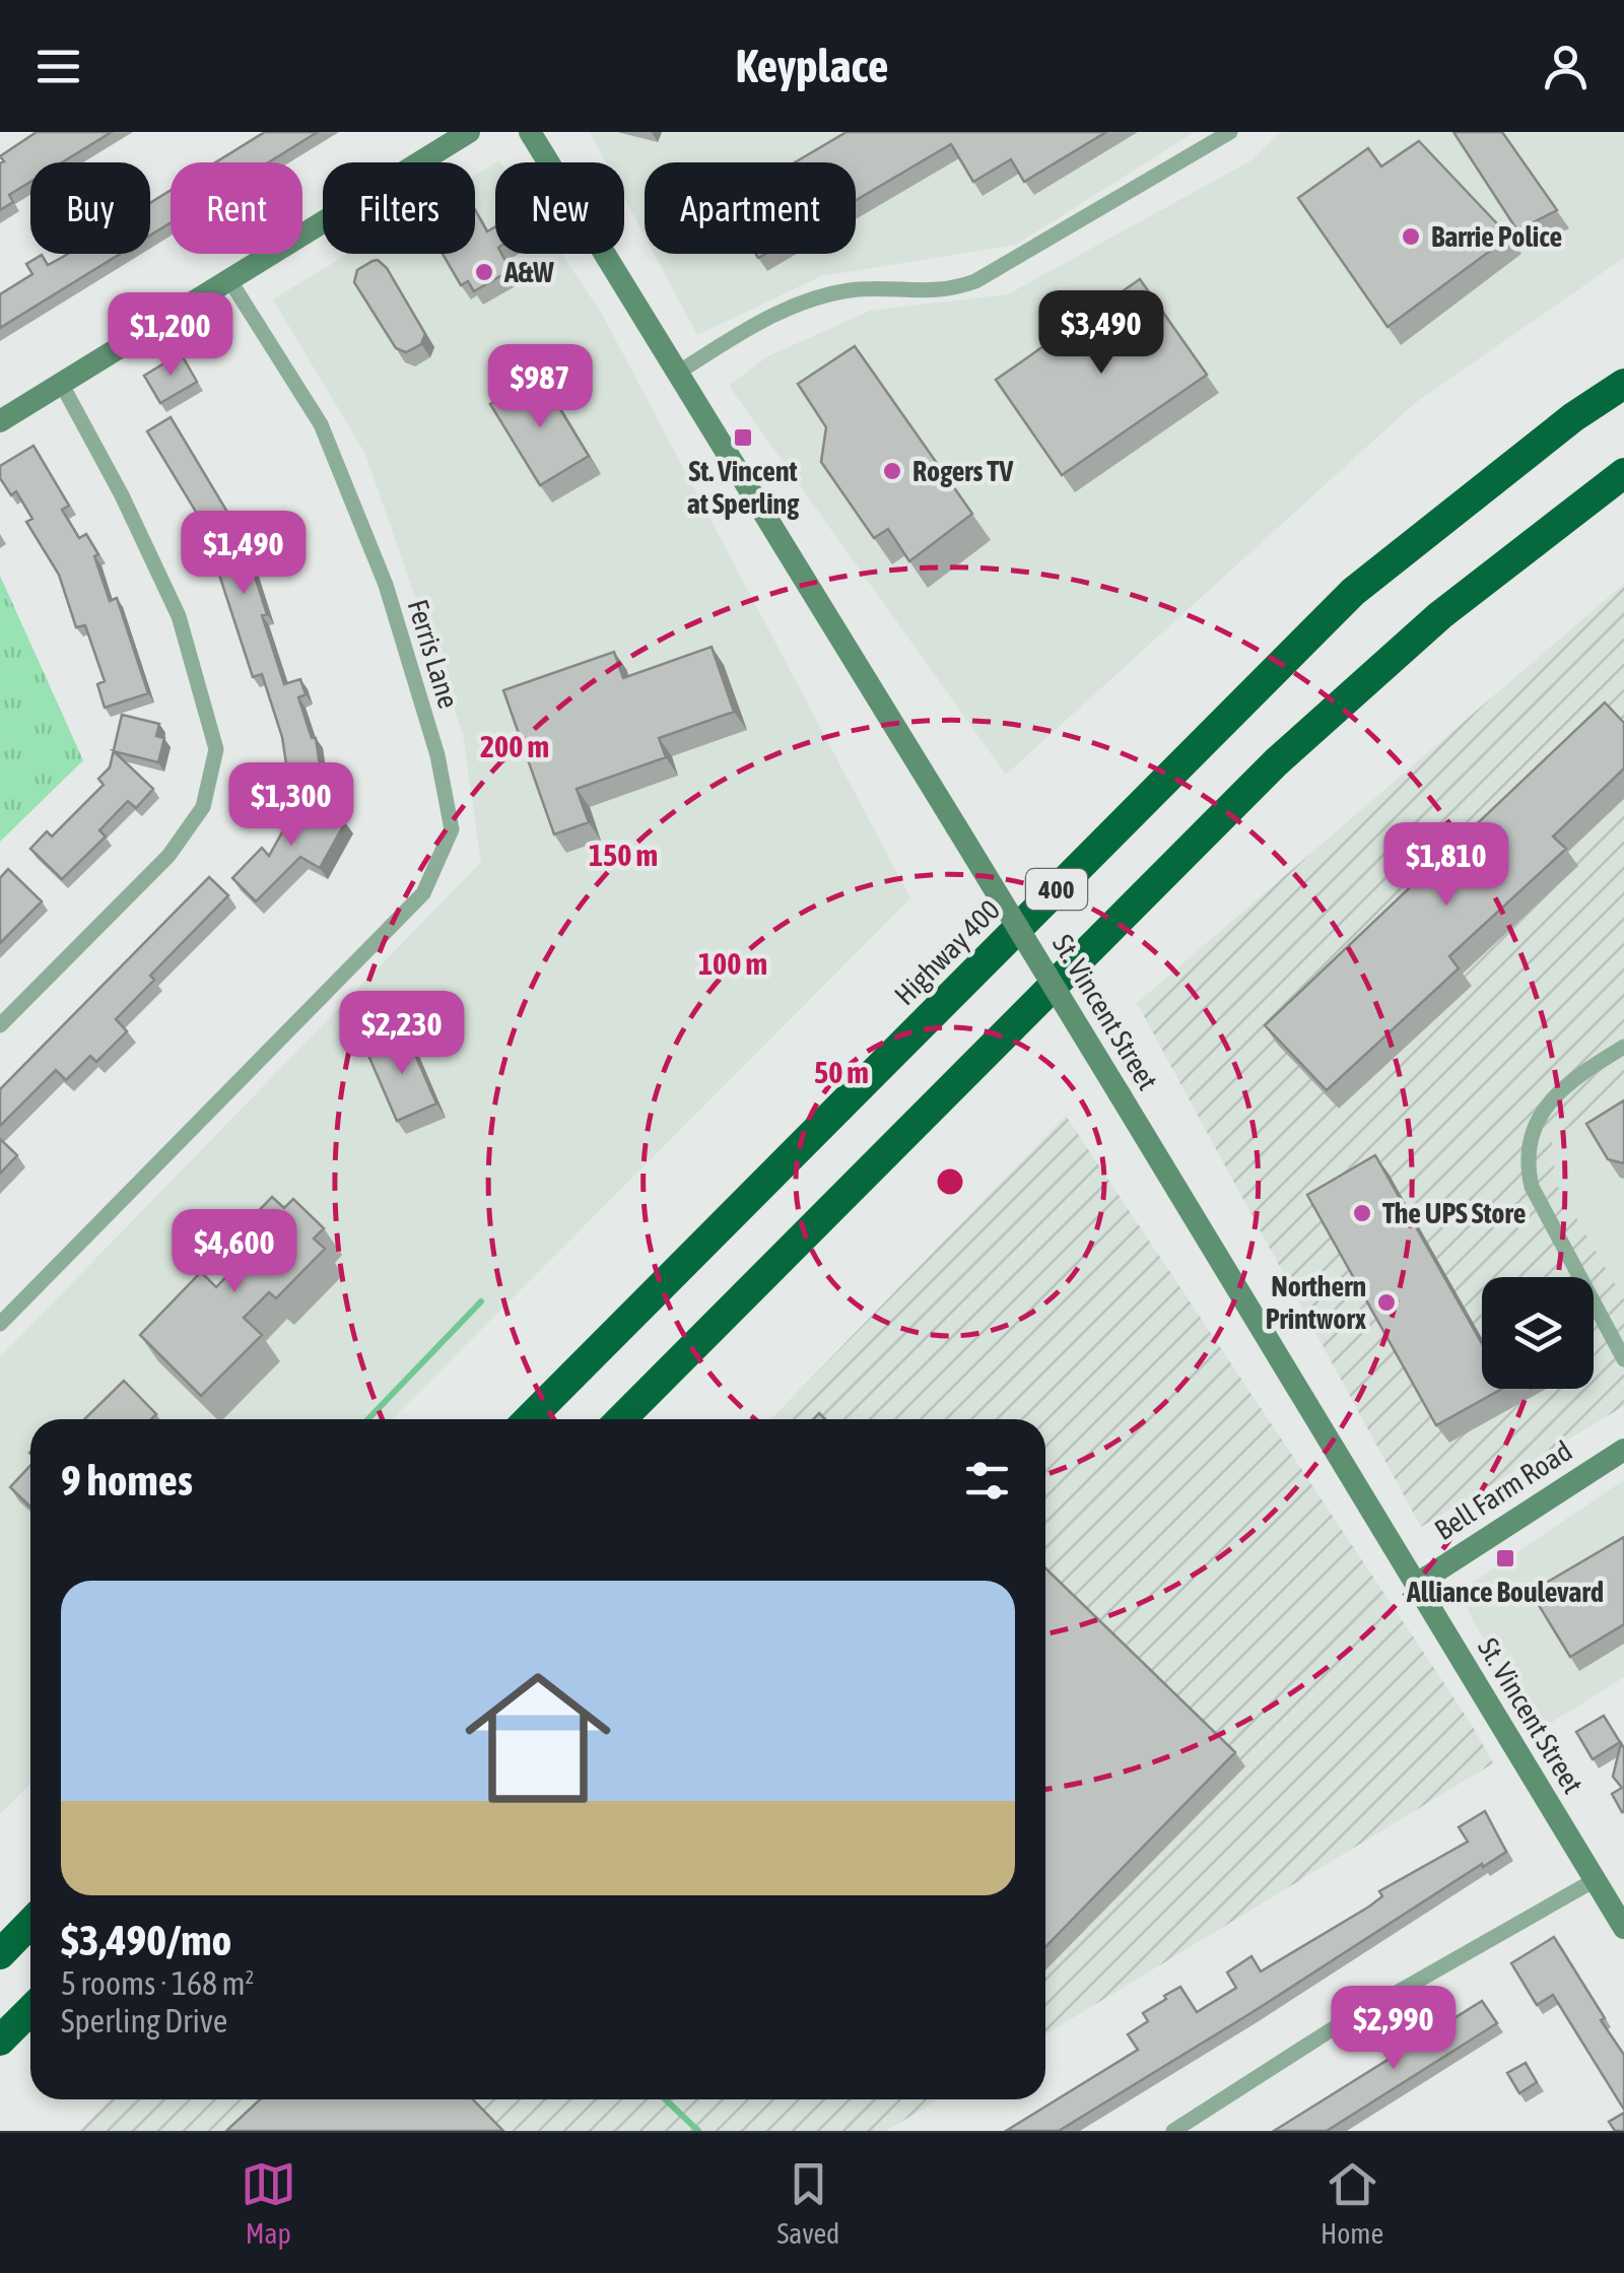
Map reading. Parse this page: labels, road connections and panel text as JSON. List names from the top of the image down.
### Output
{
  "streets": {
    "highway": ["400", "Highway 400"],
    "main road": ["St. Vincent Street", "Bell Farm Road"],
    "street": ["Ferris Lane"]
  },
  "crossings": [
    ["St. Vincent Street", "Bell Farm Road"]
  ],
  "places": {
    "other": [
      "Barrie Police",
      "A&W",
      "Rogers TV",
      "The UPS Store",
      "Northern Printworx"
    ],
    "transit": ["St. Vincent at Sperling", "Alliance Boulevard"]
  },
  "page": {
    "header": "Keyplace",
    "chip": [
      "Buy",
      "Rent",
      "Filters",
      "New",
      "Apartment"
    ],
    "price": [
      "$3,490",
      "$1,200",
      "$987",
      "$1,490",
      "$1,300",
      "$1,810",
      "$2,230",
      "$4,600",
      "$2,990"
    ],
    "heading": "9 homes",
    "list": [
      {
        "name": "$3,490/mo",
        "note": "5 rooms · 168 m² · Sperling Drive"
      }
    ],
    "tabs": ["Map", "Saved", "Home"]
  },
  "rings": [
    "200 m",
    "150 m",
    "100 m",
    "50 m"
  ]
}
